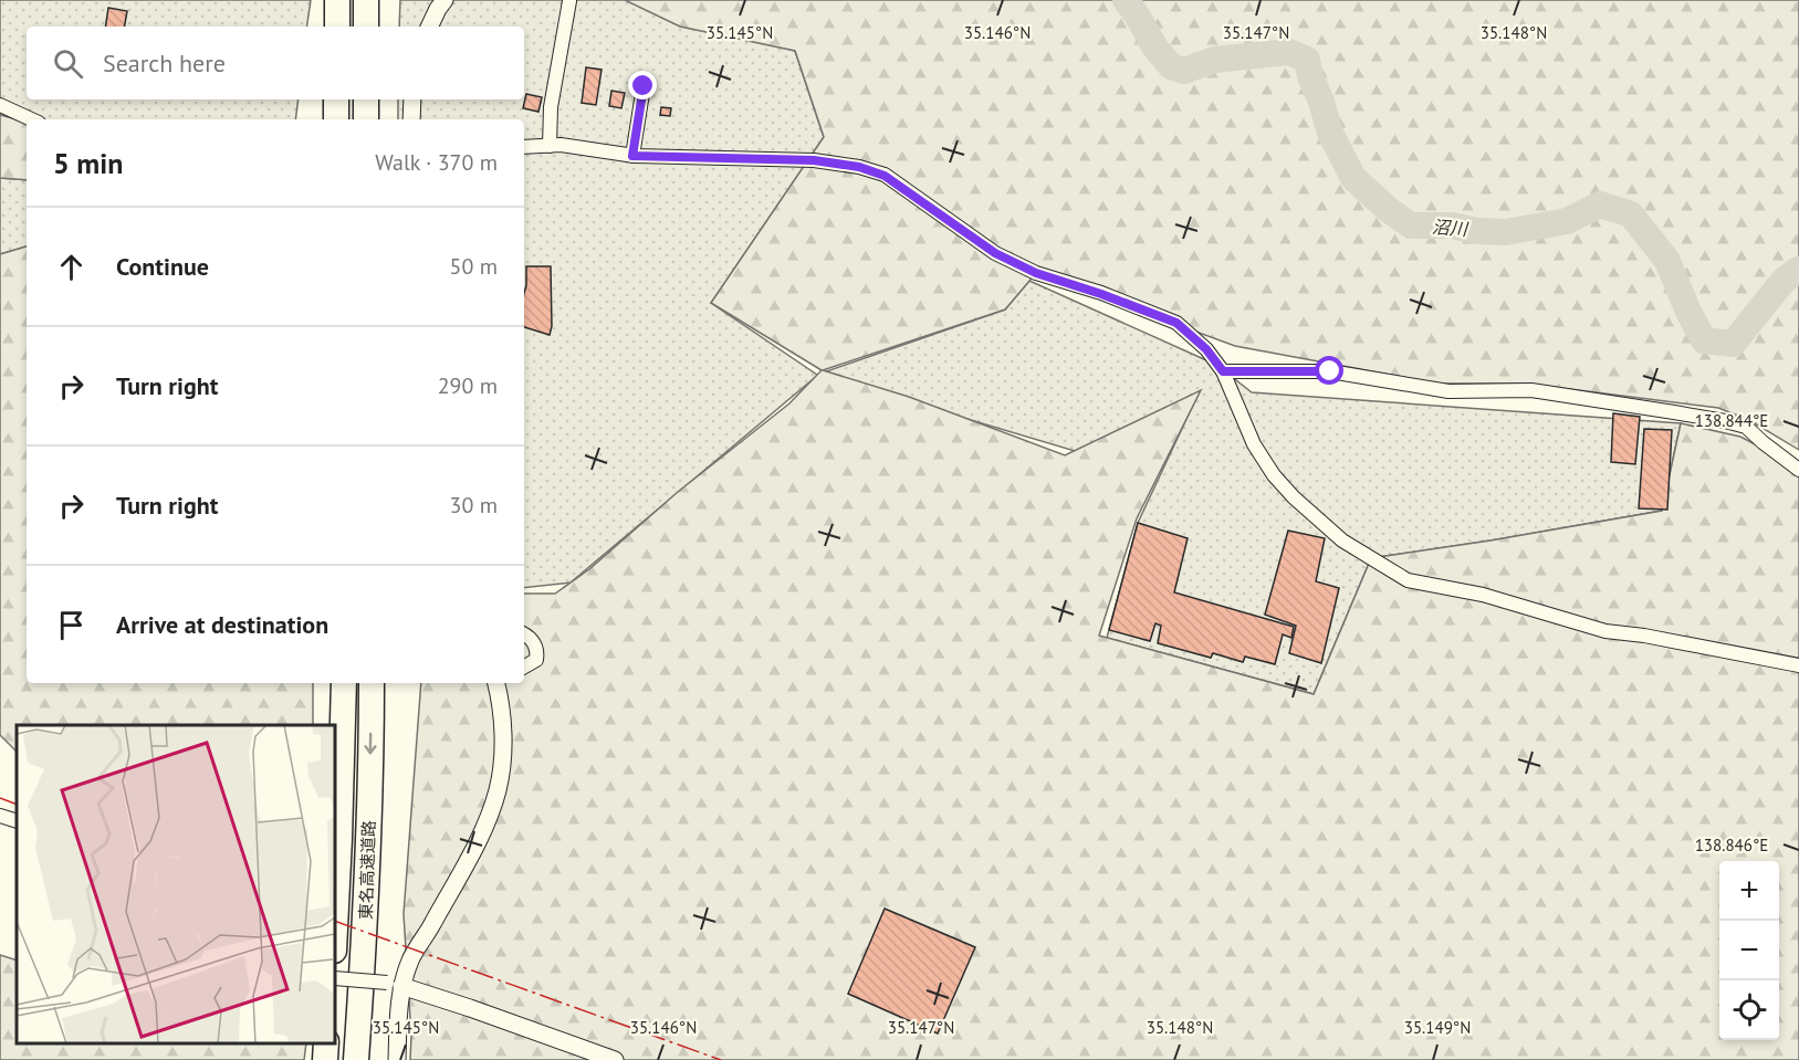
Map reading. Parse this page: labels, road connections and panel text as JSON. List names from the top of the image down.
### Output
{
  "streets": {
    "highway": ["東名高速道路"]
  },
  "water": ["沼川"],
  "page": {
    "search": "Search here",
    "heading": ["5 min", "Walk · 370 m"],
    "list": [
      ["Continue", "50 m"],
      ["Turn right", "290 m"],
      ["Turn right", "30 m"],
      "Arrive at destination"
    ],
    "map_buttons": ["+", "−"]
  },
  "coordinates": [
    "35.145°N",
    "35.146°N",
    "35.147°N",
    "35.148°N",
    "138.844°E",
    "138.846°E",
    "35.149°N"
  ]
}
